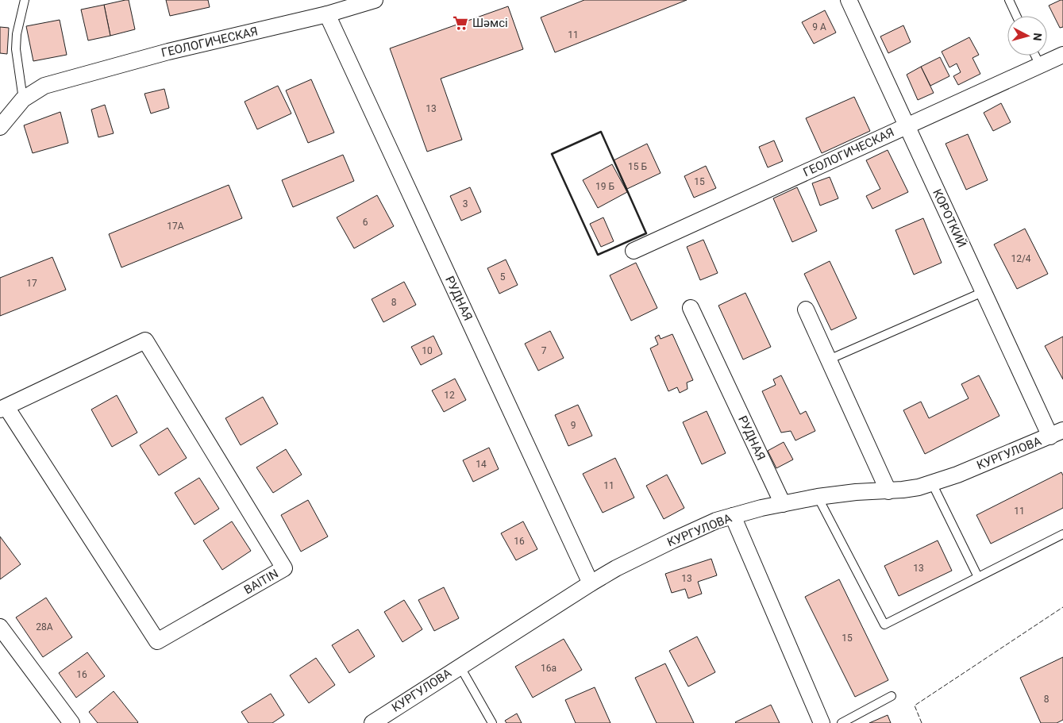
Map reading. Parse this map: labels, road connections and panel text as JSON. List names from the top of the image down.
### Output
{
  "streets": {
    "street": [
      "ГЕОЛОГИЧЕСКАЯ",
      "КОРОТКИЙ",
      "РУДНАЯ",
      "КУРГУЛОВА",
      "BAITIN"
    ]
  },
  "crossings": [
    ["ГЕОЛОГИЧЕСКАЯ", "КОРОТКИЙ"],
    ["ГЕОЛОГИЧЕСКАЯ", "РУДНАЯ"],
    ["КОРОТКИЙ", "КУРГУЛОВА"],
    ["РУДНАЯ", "КУРГУЛОВА"]
  ],
  "places": {
    "supermarket": ["Шәмсі"]
  },
  "house_numbers": [
    "9 А",
    "11",
    "13",
    "15 Б",
    "15",
    "19 Б",
    "3",
    "6",
    "17А",
    "12/4",
    "5",
    "17",
    "8",
    "10",
    "7",
    "12",
    "9",
    "14",
    "11",
    "11",
    "16",
    "13",
    "13",
    "28А",
    "15",
    "16а",
    "16",
    "8"
  ],
  "north": "right"
}
